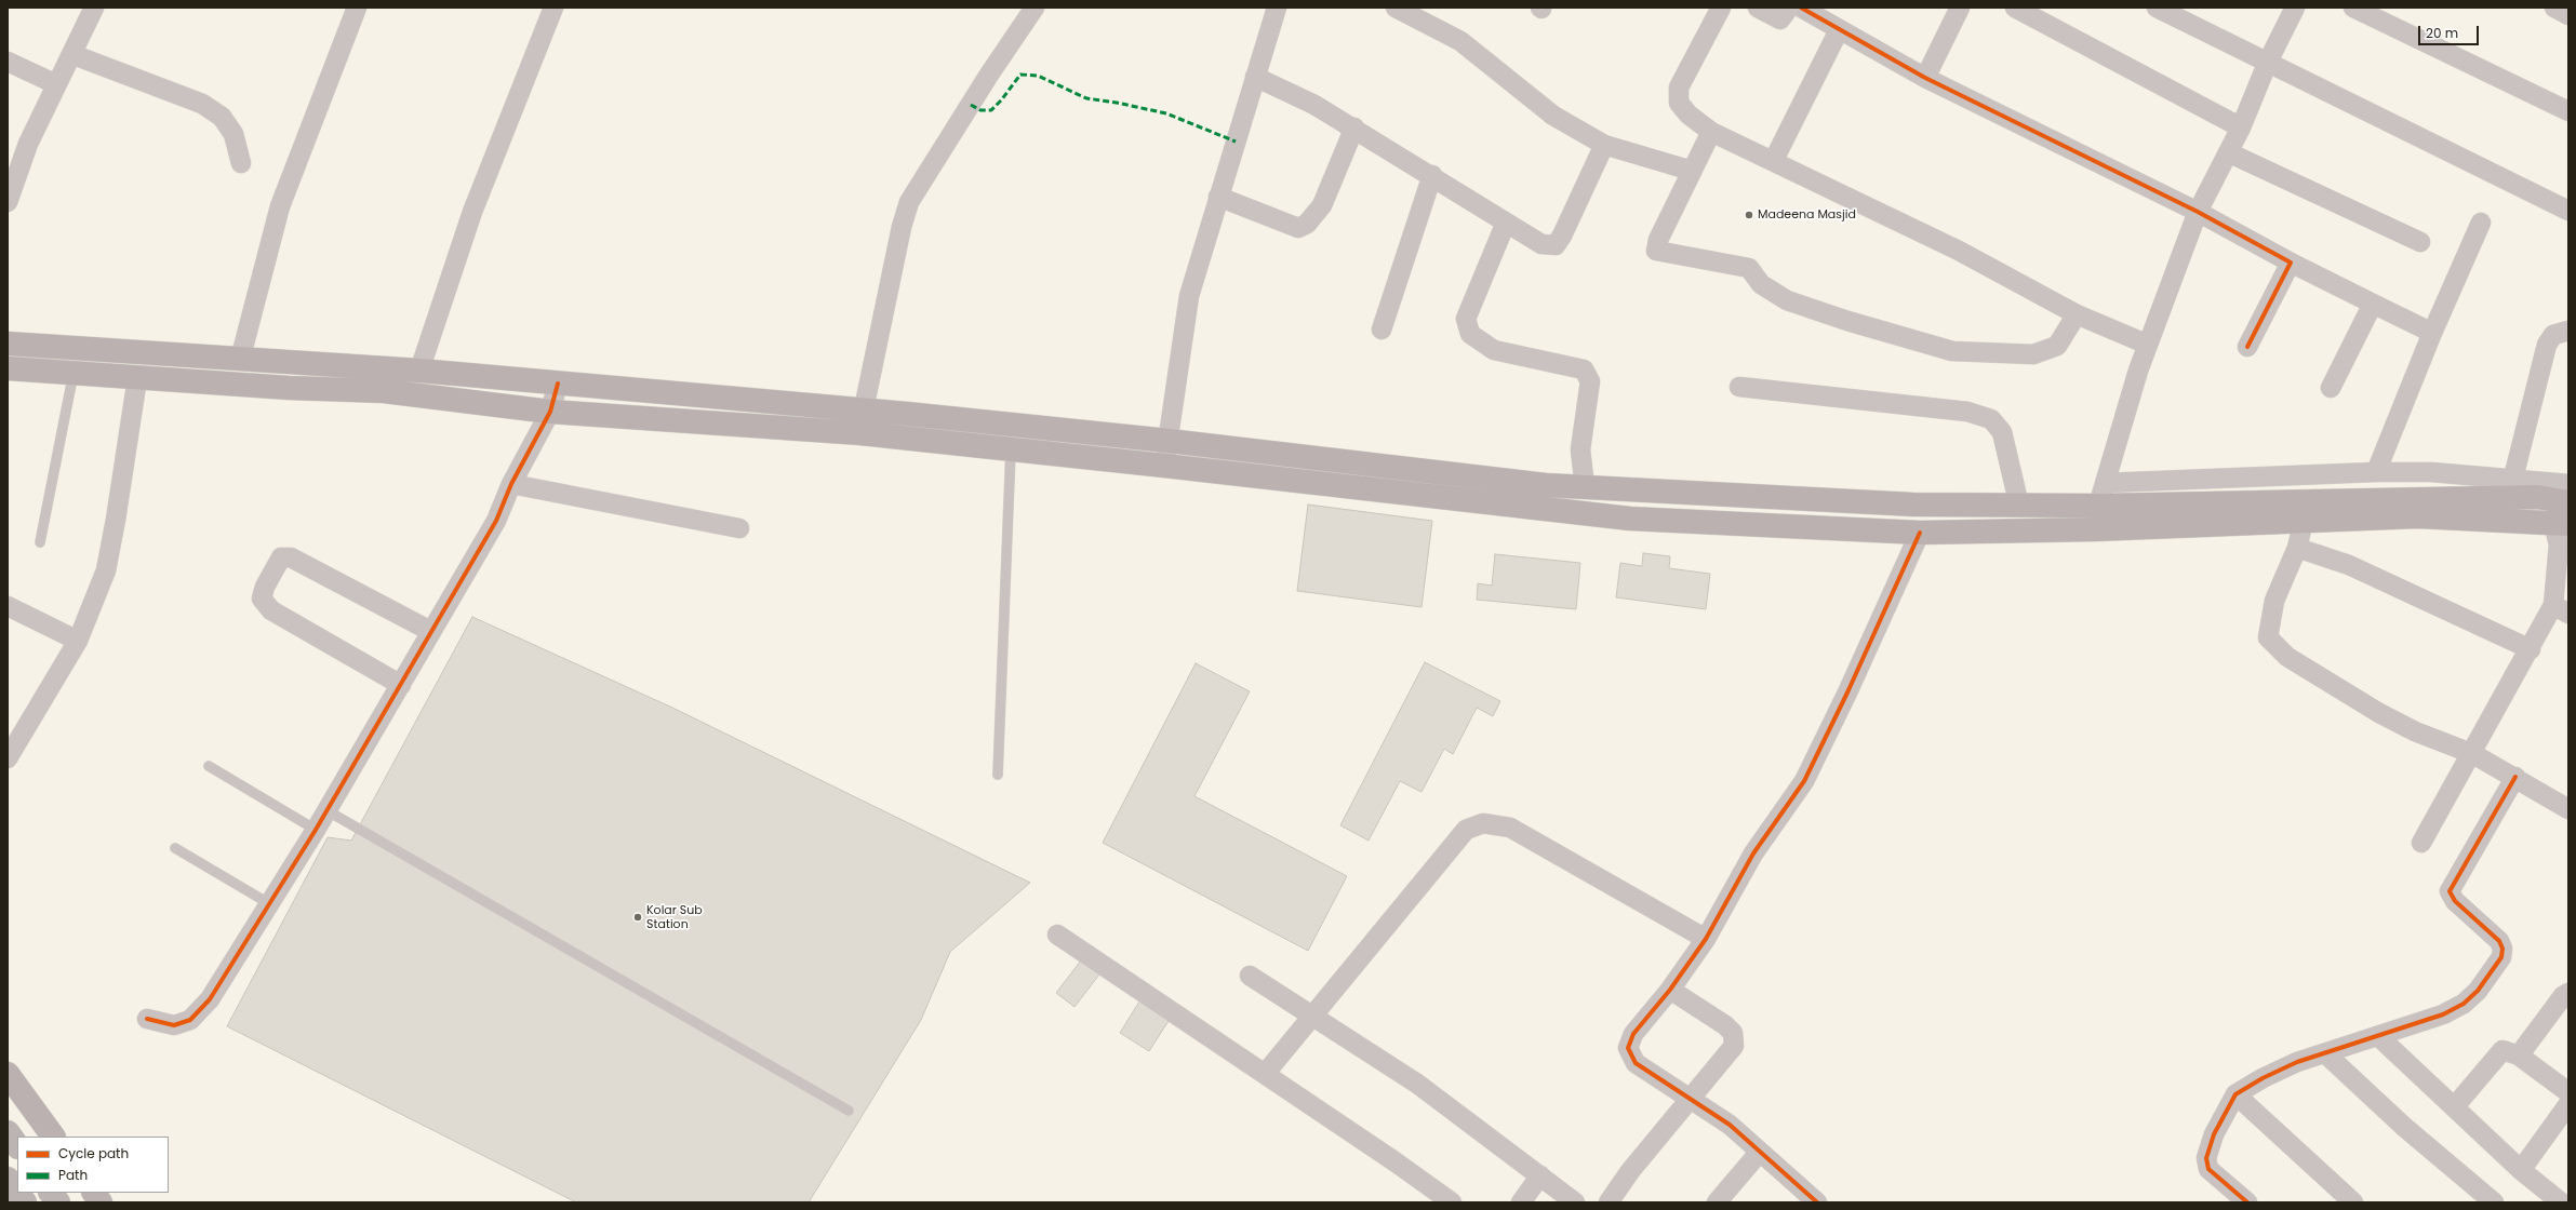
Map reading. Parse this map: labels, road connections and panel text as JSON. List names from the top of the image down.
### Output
{
  "places": ["Madeena Masjid", "Kolar Sub Station"],
  "legend": ["Cycle path", "Path"],
  "scale_bar": "20 m"
}
